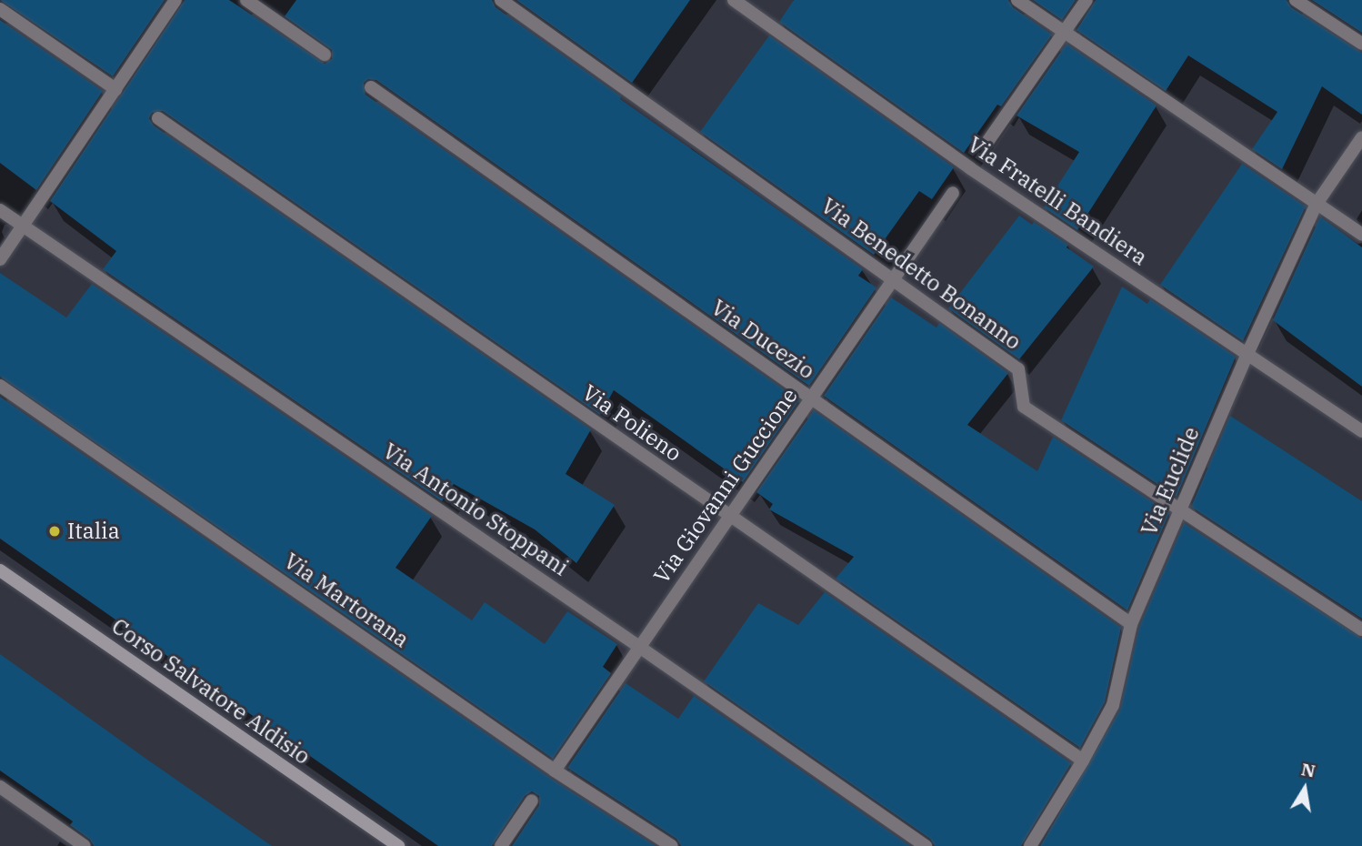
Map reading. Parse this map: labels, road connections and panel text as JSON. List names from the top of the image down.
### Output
{
  "streets": {
    "street": [
      "Via Fratelli Bandiera",
      "Via Benedetto Bonanno",
      "Via Ducezio",
      "Via Polieno",
      "Via Euclide",
      "Via Giovanni Guccione",
      "Via Antonio Stoppani",
      "Via Martorana",
      "Corso Salvatore Aldisio"
    ]
  },
  "crossings": [
    ["Via Fratelli Bandiera", "Via Euclide"],
    ["Via Benedetto Bonanno", "Via Euclide"],
    ["Via Benedetto Bonanno", "Via Giovanni Guccione"],
    ["Via Ducezio", "Via Euclide"],
    ["Via Ducezio", "Via Giovanni Guccione"],
    ["Via Polieno", "Via Euclide"],
    ["Via Polieno", "Via Giovanni Guccione"],
    ["Via Giovanni Guccione", "Via Antonio Stoppani"],
    ["Via Giovanni Guccione", "Via Martorana"]
  ],
  "places": ["Italia"],
  "north": "top"
}
